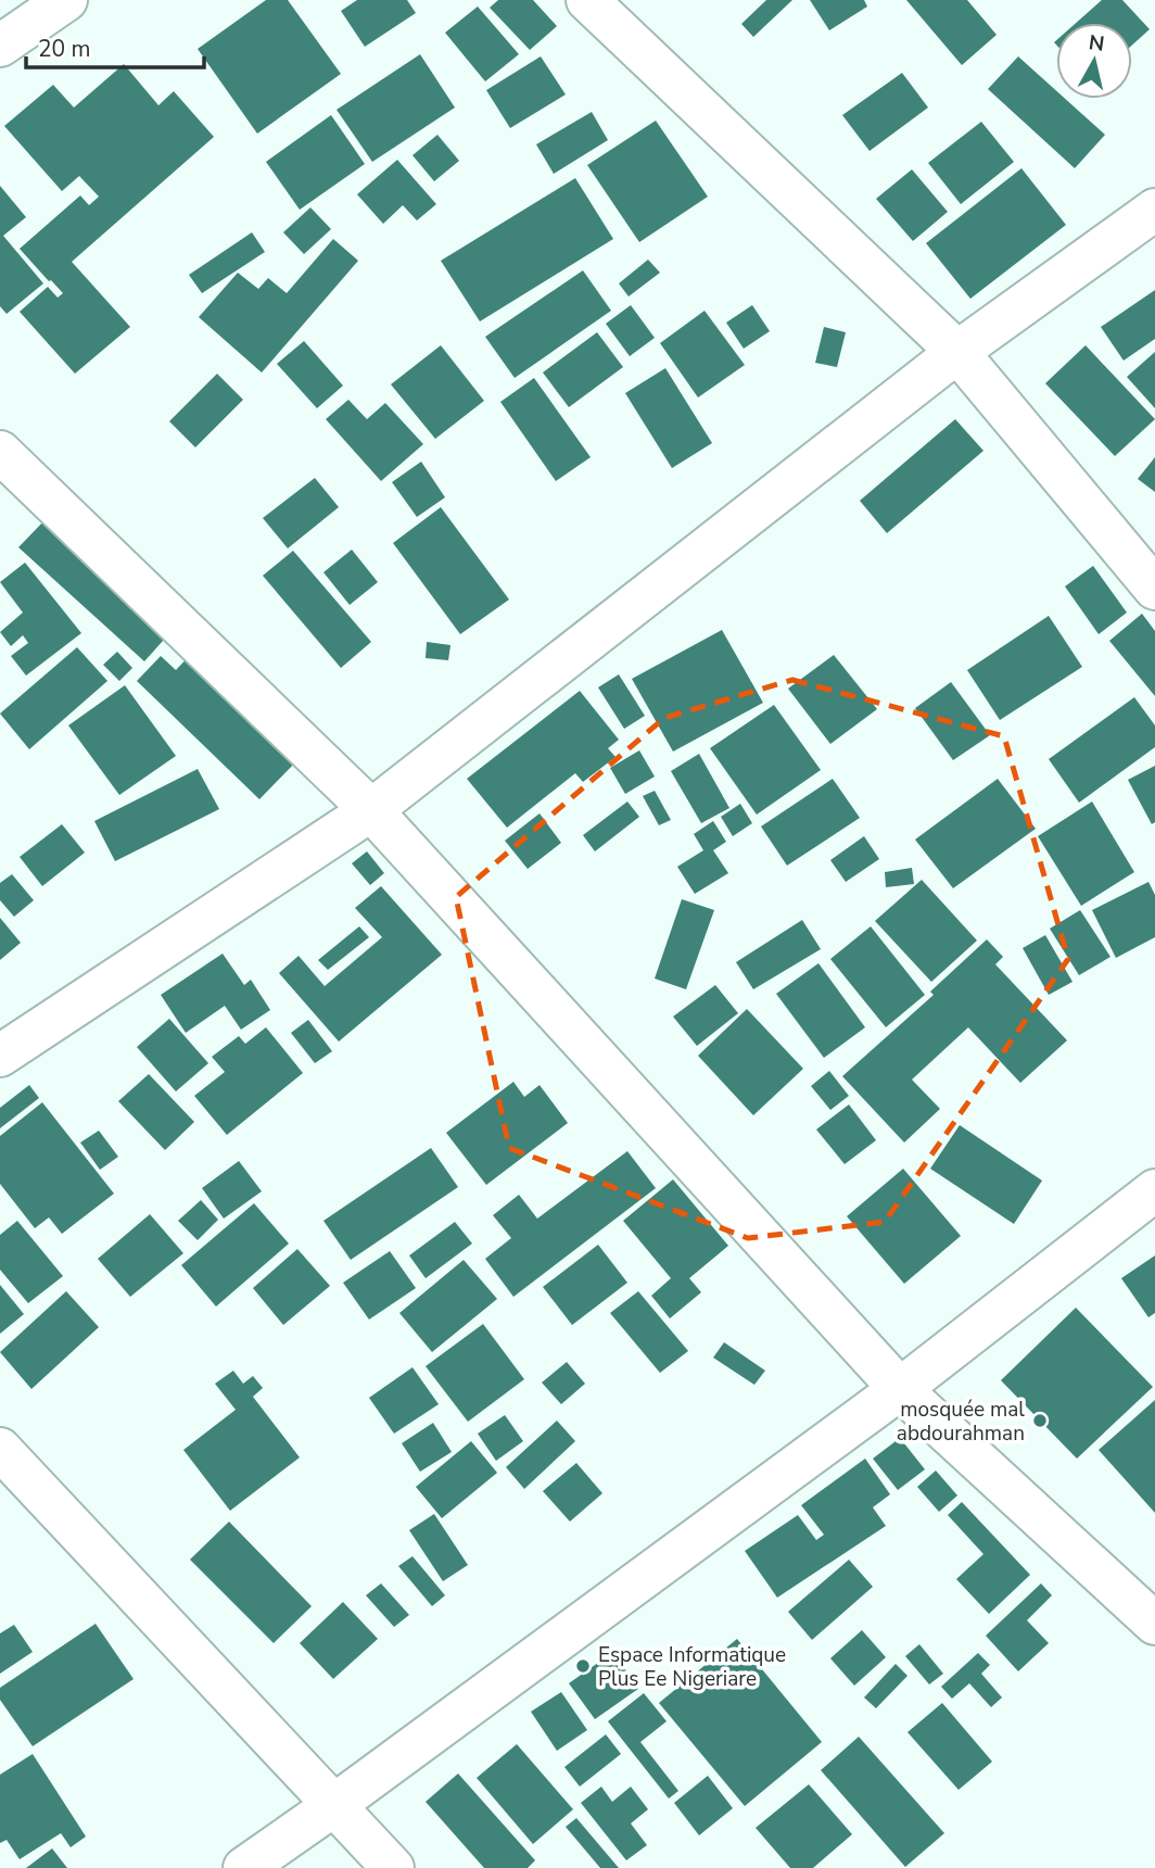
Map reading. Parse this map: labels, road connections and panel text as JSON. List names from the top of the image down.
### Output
{
  "places": ["mosquée mal abdourahman", "Espace Informatique Plus Ee Nigeriare"],
  "scale_bar": "20 m",
  "north": "top"
}
